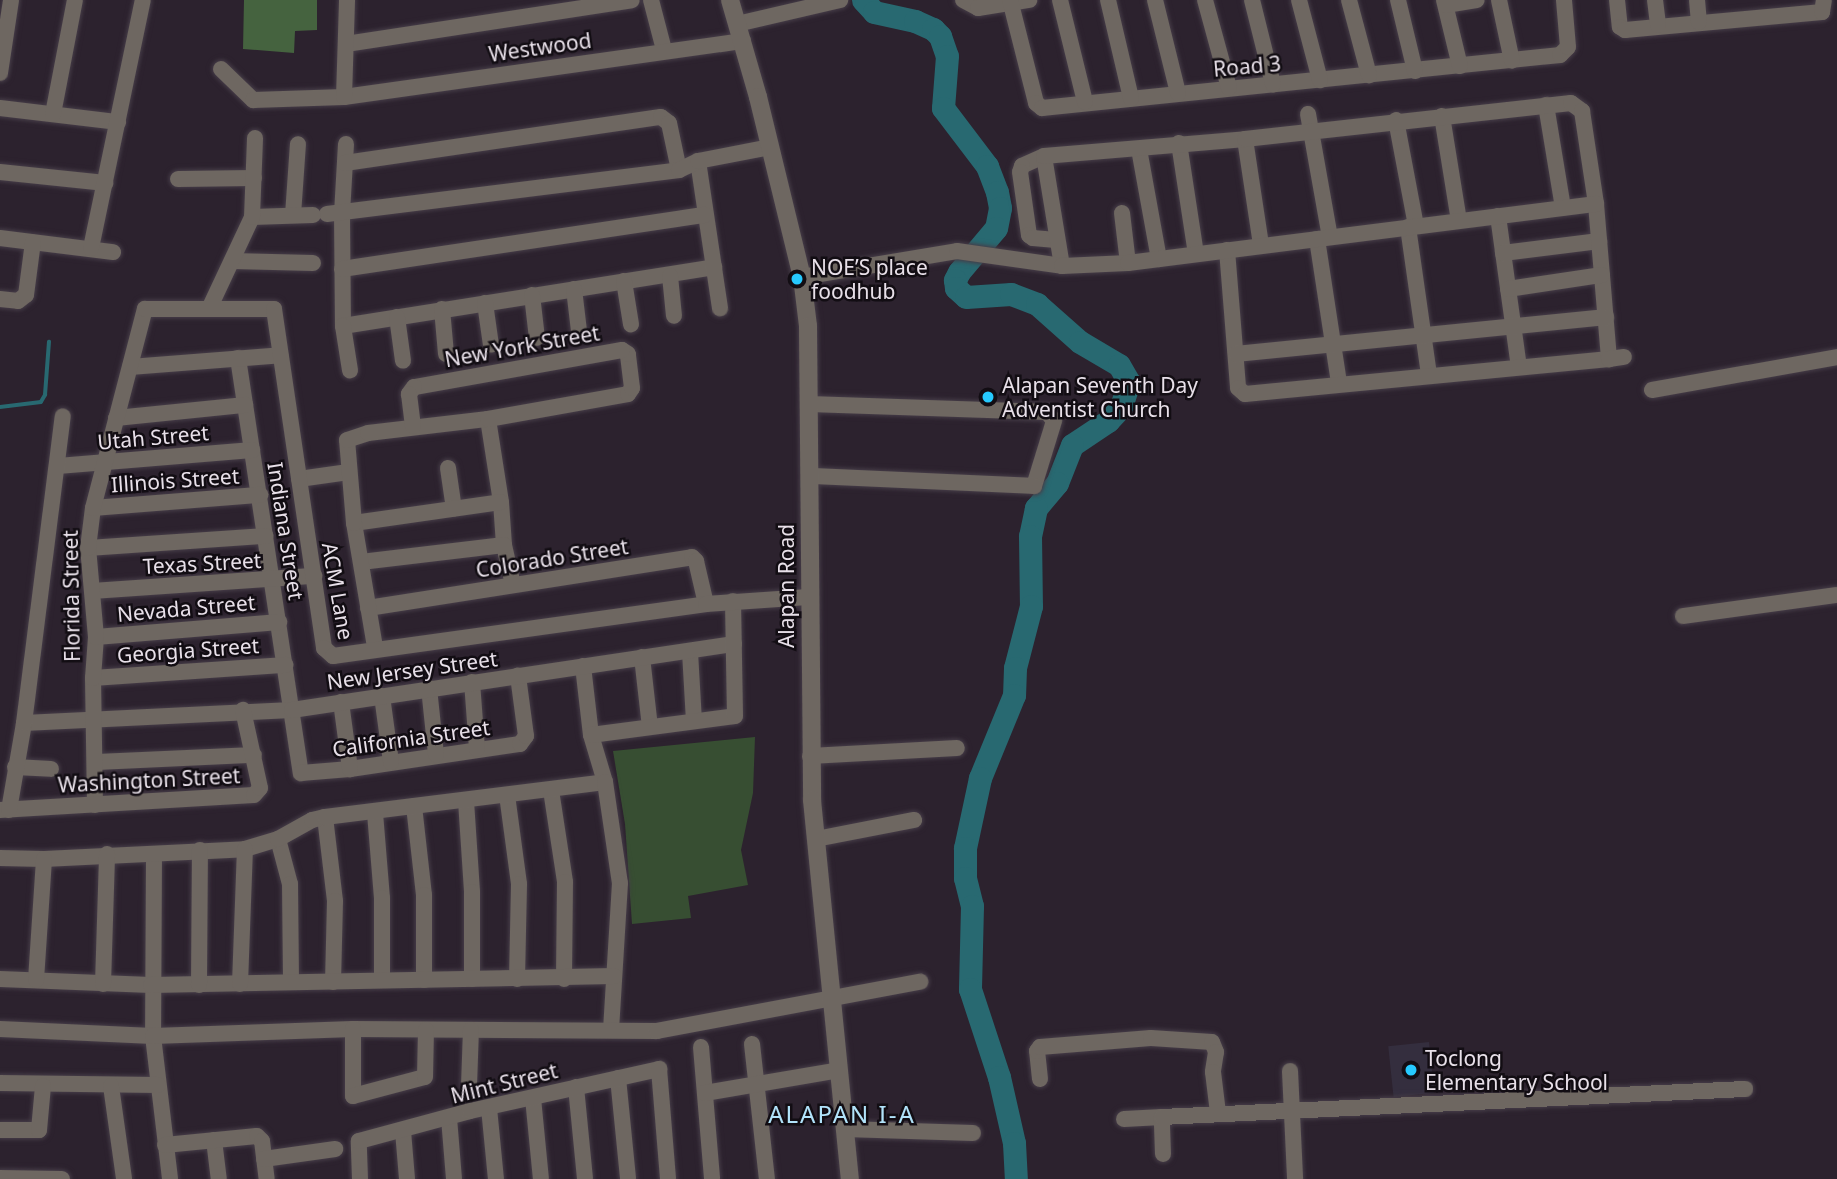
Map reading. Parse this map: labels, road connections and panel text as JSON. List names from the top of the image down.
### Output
{
  "streets": {
    "street": [
      "Westwood",
      "Road 3",
      "New York Street",
      "Utah Street",
      "Illinois Street",
      "Indiana Street",
      "Colorado Street",
      "Texas Street",
      "Alapan Road",
      "ACM Lane",
      "Florida Street",
      "Nevada Street",
      "Georgia Street",
      "New Jersey Street",
      "California Street",
      "Washington Street",
      "Mint Street"
    ]
  },
  "crossings": [
    ["Westwood", "Alapan Road"],
    ["Utah Street", "Indiana Street"],
    ["Utah Street", "Florida Street"],
    ["Illinois Street", "Indiana Street"],
    ["Illinois Street", "Florida Street"],
    ["Indiana Street", "Texas Street"],
    ["Indiana Street", "Nevada Street"],
    ["Indiana Street", "Georgia Street"],
    ["Indiana Street", "New Jersey Street"],
    ["Indiana Street", "California Street"],
    ["Colorado Street", "ACM Lane"],
    ["Texas Street", "ACM Lane"],
    ["Texas Street", "Florida Street"],
    ["Alapan Road", "ACM Lane"],
    ["ACM Lane", "Florida Street"],
    ["Florida Street", "Nevada Street"],
    ["Florida Street", "Georgia Street"],
    ["Florida Street", "New Jersey Street"],
    ["Florida Street", "Washington Street"],
    ["New Jersey Street", "California Street"],
    ["New Jersey Street", "Washington Street"]
  ],
  "districts": ["ALAPAN I-A"],
  "places": ["NOE’S place foodhub", "Alapan Seventh Day Adventist Church", "Toclong Elementary School"]
}
